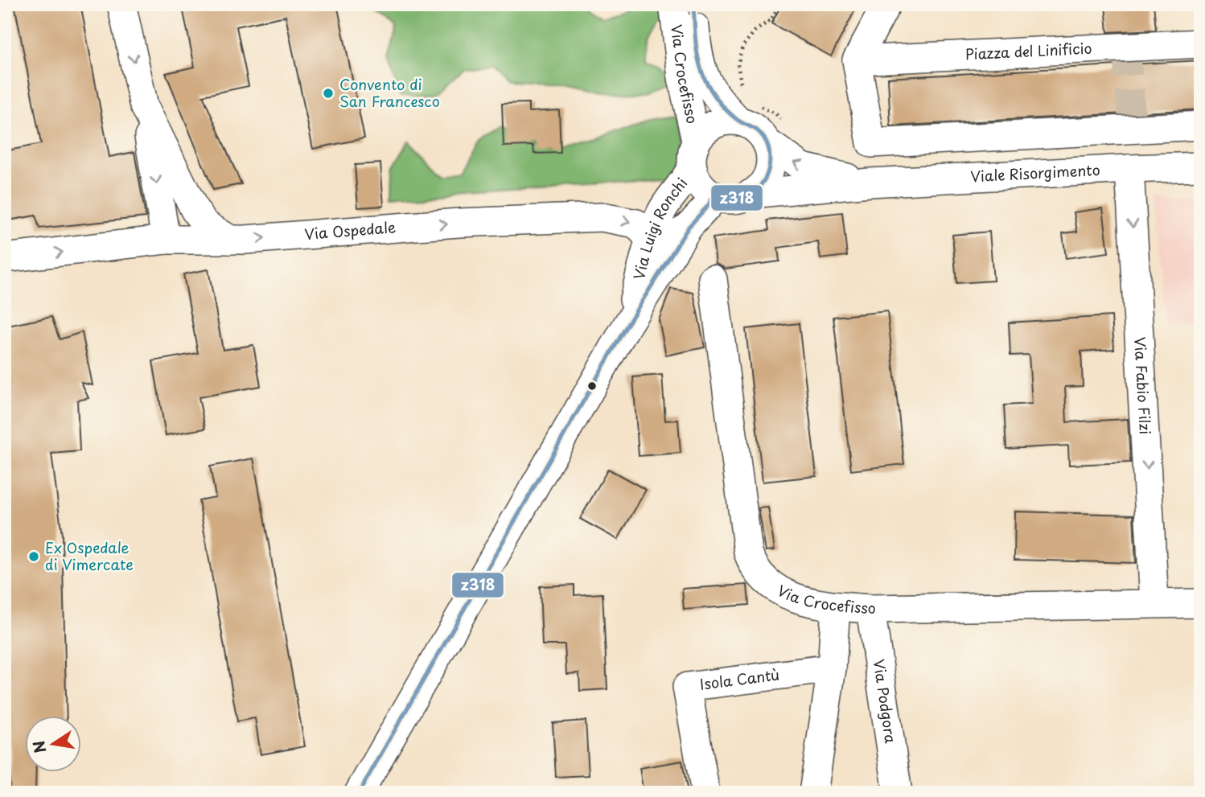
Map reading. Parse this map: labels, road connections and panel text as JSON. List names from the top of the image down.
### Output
{
  "streets": {
    "street": [
      "Piazza del Linificio",
      "Via Crocefisso",
      "Viale Risorgimento",
      "Via Luigi Ronchi",
      "Via Ospedale",
      "Via Fabio Filzi",
      "Isola Cantù",
      "Via Podgora"
    ]
  },
  "crossings": [
    ["Via Crocefisso", "Viale Risorgimento"],
    ["Via Crocefisso", "Via Luigi Ronchi"],
    ["Via Crocefisso", "Via Fabio Filzi"],
    ["Via Crocefisso", "Via Podgora"],
    ["Viale Risorgimento", "Via Luigi Ronchi"],
    ["Viale Risorgimento", "Via Fabio Filzi"],
    ["Via Luigi Ronchi", "Via Ospedale"]
  ],
  "one_way": ["Via Ospedale", "Via Fabio Filzi"],
  "places": ["Convento di San Francesco", "Ex Ospedale di Vimercate"],
  "lines": ["transit line z318"],
  "north": "left"
}
